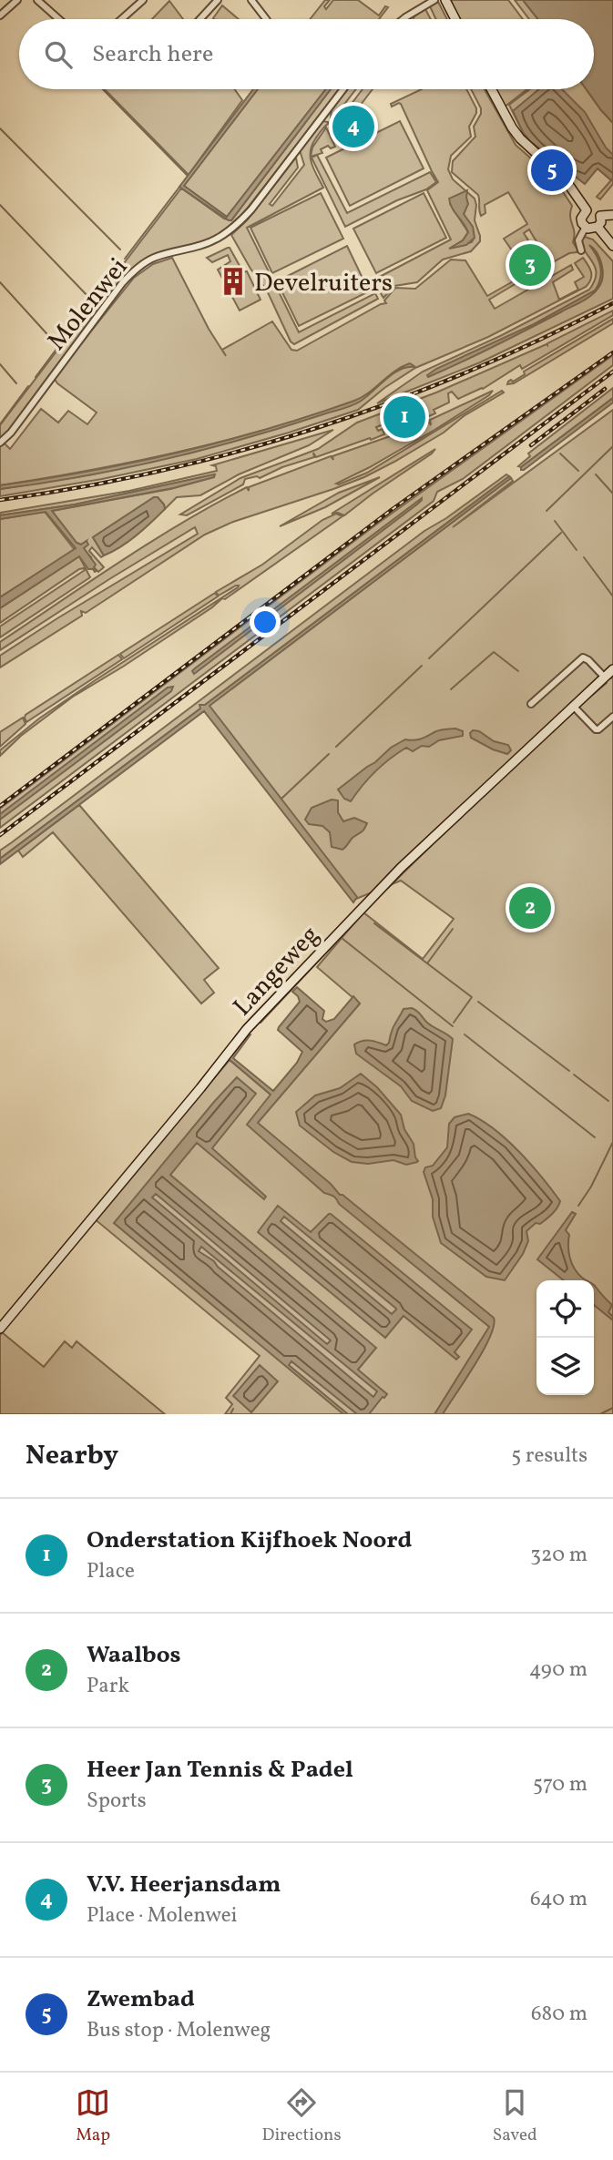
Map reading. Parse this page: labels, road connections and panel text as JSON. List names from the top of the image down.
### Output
{
  "streets": {
    "main road": ["Langeweg"],
    "street": ["Molenwei"]
  },
  "places": {
    "building": ["Develruiters"]
  },
  "page": {
    "search": "Search here",
    "pins": [
      "4",
      "5",
      "3",
      "1",
      "2"
    ],
    "heading": ["Nearby", "5 results"],
    "list": [
      {
        "mark": "1",
        "name": "Onderstation Kijfhoek Noord",
        "note": "Place",
        "value": "320 m"
      },
      {
        "mark": "2",
        "name": "Waalbos",
        "note": "Park",
        "value": "490 m"
      },
      {
        "mark": "3",
        "name": "Heer Jan Tennis & Padel",
        "note": "Sports",
        "value": "570 m"
      },
      {
        "mark": "4",
        "name": "V.V. Heerjansdam",
        "note": "Place · Molenwei",
        "value": "640 m"
      },
      {
        "mark": "5",
        "name": "Zwembad",
        "note": "Bus stop · Molenweg",
        "value": "680 m"
      }
    ],
    "nav": ["Map", "Directions", "Saved"]
  }
}
